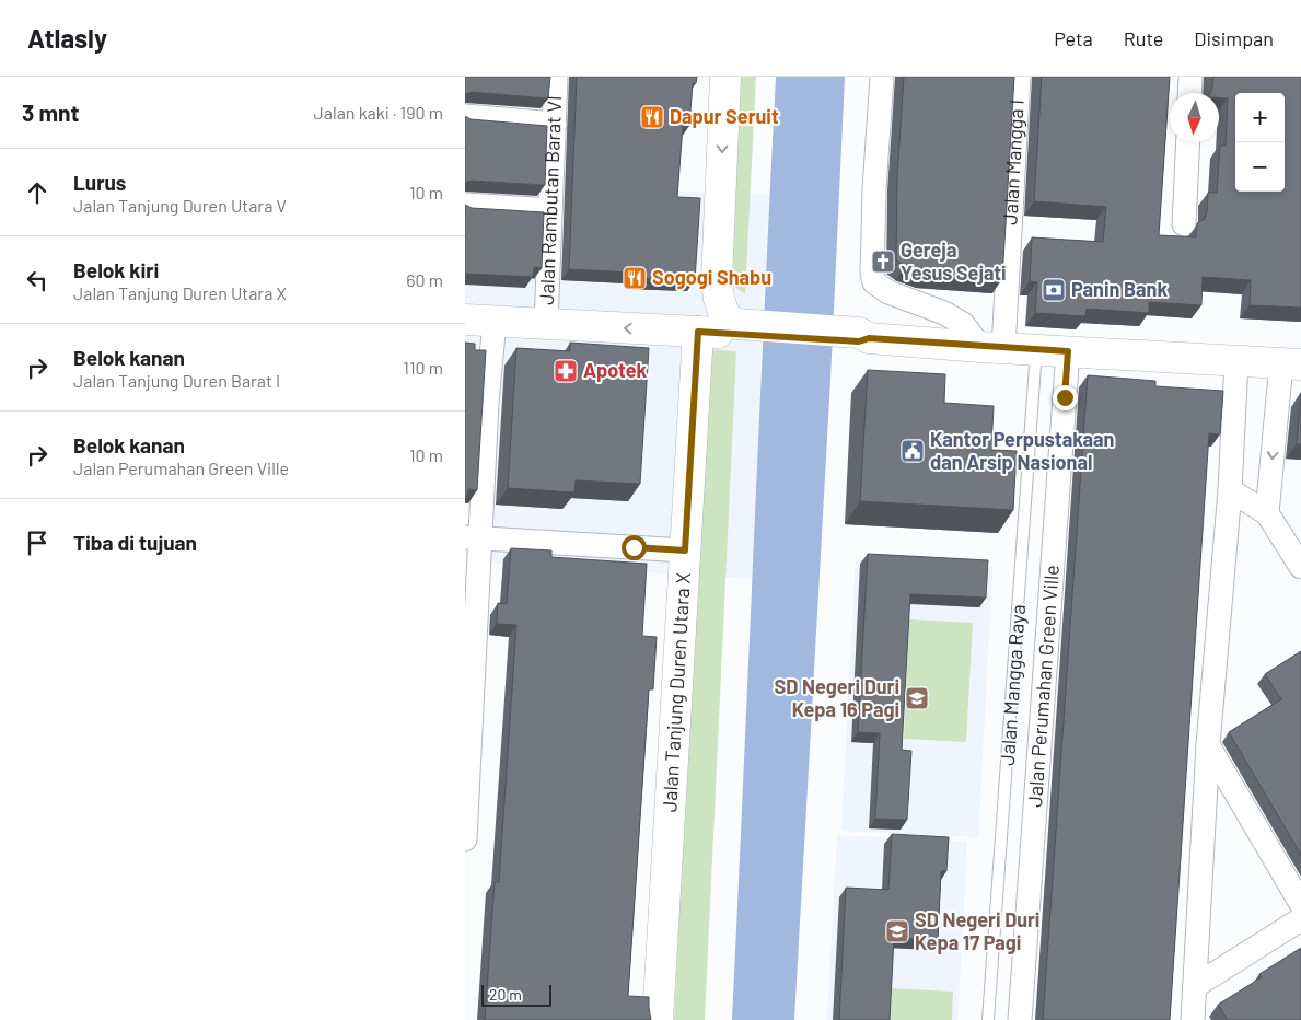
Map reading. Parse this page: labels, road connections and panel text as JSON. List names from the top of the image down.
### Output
{
  "streets": {
    "street": [
      "Jalan Mangga I",
      "Jalan Rambutan Barat VI",
      "Jalan Perumahan Green Ville",
      "Jalan Tanjung Duren Utara X"
    ],
    "lane": ["Jalan Mangga Raya"]
  },
  "places": {
    "restaurant": ["Dapur Seruit", "Sogogi Shabu"],
    "church": ["Gereja Yesus Sejati"],
    "bank": ["Panin Bank"],
    "pharmacy": ["Apotek"],
    "public building": ["Kantor Perpustakaan dan Arsip Nasional"],
    "school or university": ["SD Negeri Duri Kepa 16 Pagi", "SD Negeri Duri Kepa 17 Pagi"]
  },
  "scale_bar": "20 m",
  "north": "bottom",
  "page": {
    "header": "Atlasly",
    "nav": ["Peta", "Rute", "Disimpan"],
    "heading": ["3 mnt", "Jalan kaki · 190 m"],
    "map_buttons": ["+", "−"],
    "list": [
      ["Lurus", "Jalan Tanjung Duren Utara V", "10 m"],
      ["Belok kiri", "Jalan Tanjung Duren Utara X", "60 m"],
      ["Belok kanan", "Jalan Tanjung Duren Barat I", "110 m"],
      ["Belok kanan", "Jalan Perumahan Green Ville", "10 m"],
      "Tiba di tujuan"
    ],
    "scale": "20 m"
  }
}
